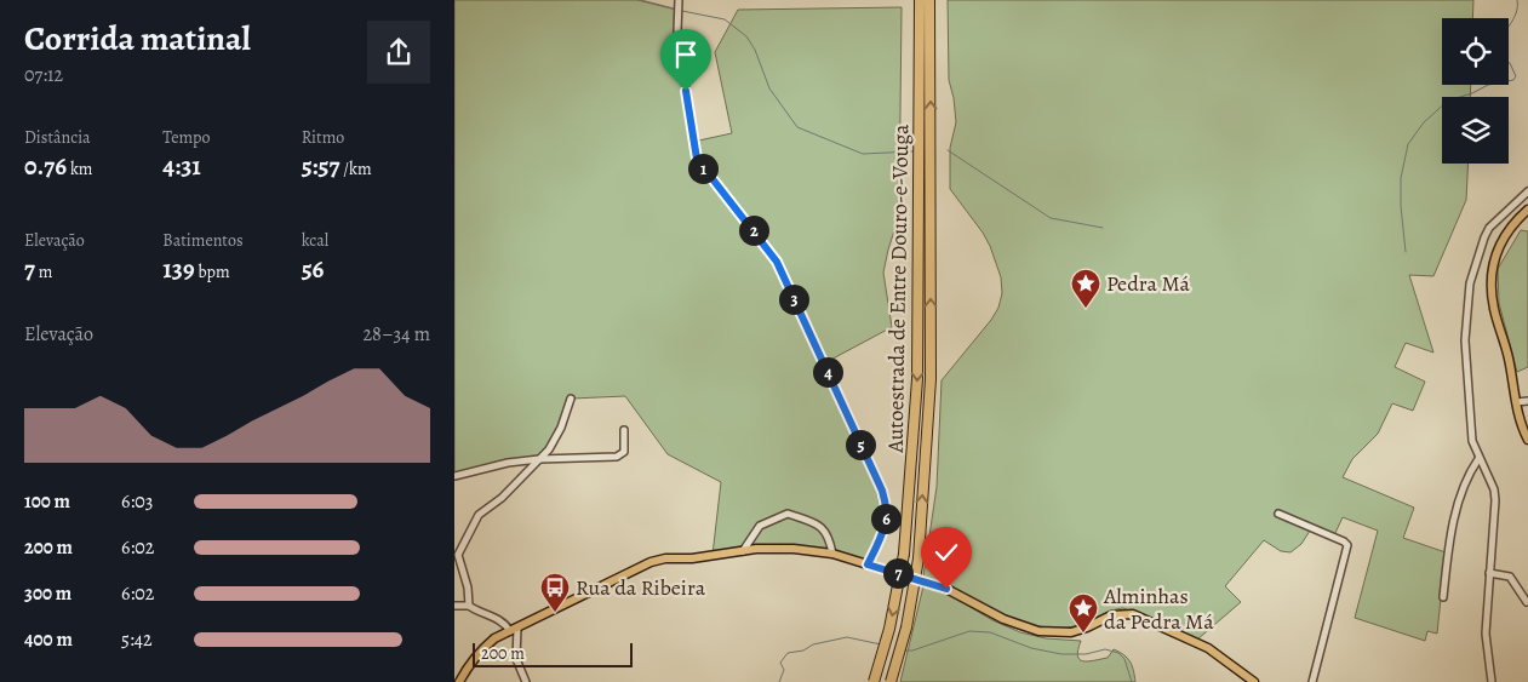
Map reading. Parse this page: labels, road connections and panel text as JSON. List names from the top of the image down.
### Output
{
  "streets": {
    "highway": ["Autoestrada de Entre Douro-e-Vouga"]
  },
  "places": {
    "place": ["Pedra Má", "Alminhas da Pedra Má"],
    "bus stop": ["Rua da Ribeira"]
  },
  "scale_bar": "200 m",
  "page": {
    "heading": ["Corrida matinal", "07:12"],
    "stats": [
      ["Distância", "0.76 km"],
      ["Tempo", "4:31"],
      ["Ritmo", "5:57 /km"],
      ["Elevação", "7 m"],
      ["Batimentos", "139 bpm"],
      ["kcal", "56"]
    ],
    "pins": [
      "1",
      "2",
      "3",
      "4",
      "5",
      "6",
      "7"
    ],
    "chart": ["Elevação", "28–34 m"],
    "list": [
      {
        "name": "100 m",
        "note": "6:03"
      },
      {
        "name": "200 m",
        "note": "6:02"
      },
      {
        "name": "300 m",
        "note": "6:02"
      },
      {
        "name": "400 m",
        "note": "5:42"
      }
    ],
    "scale": "200 m"
  }
}
